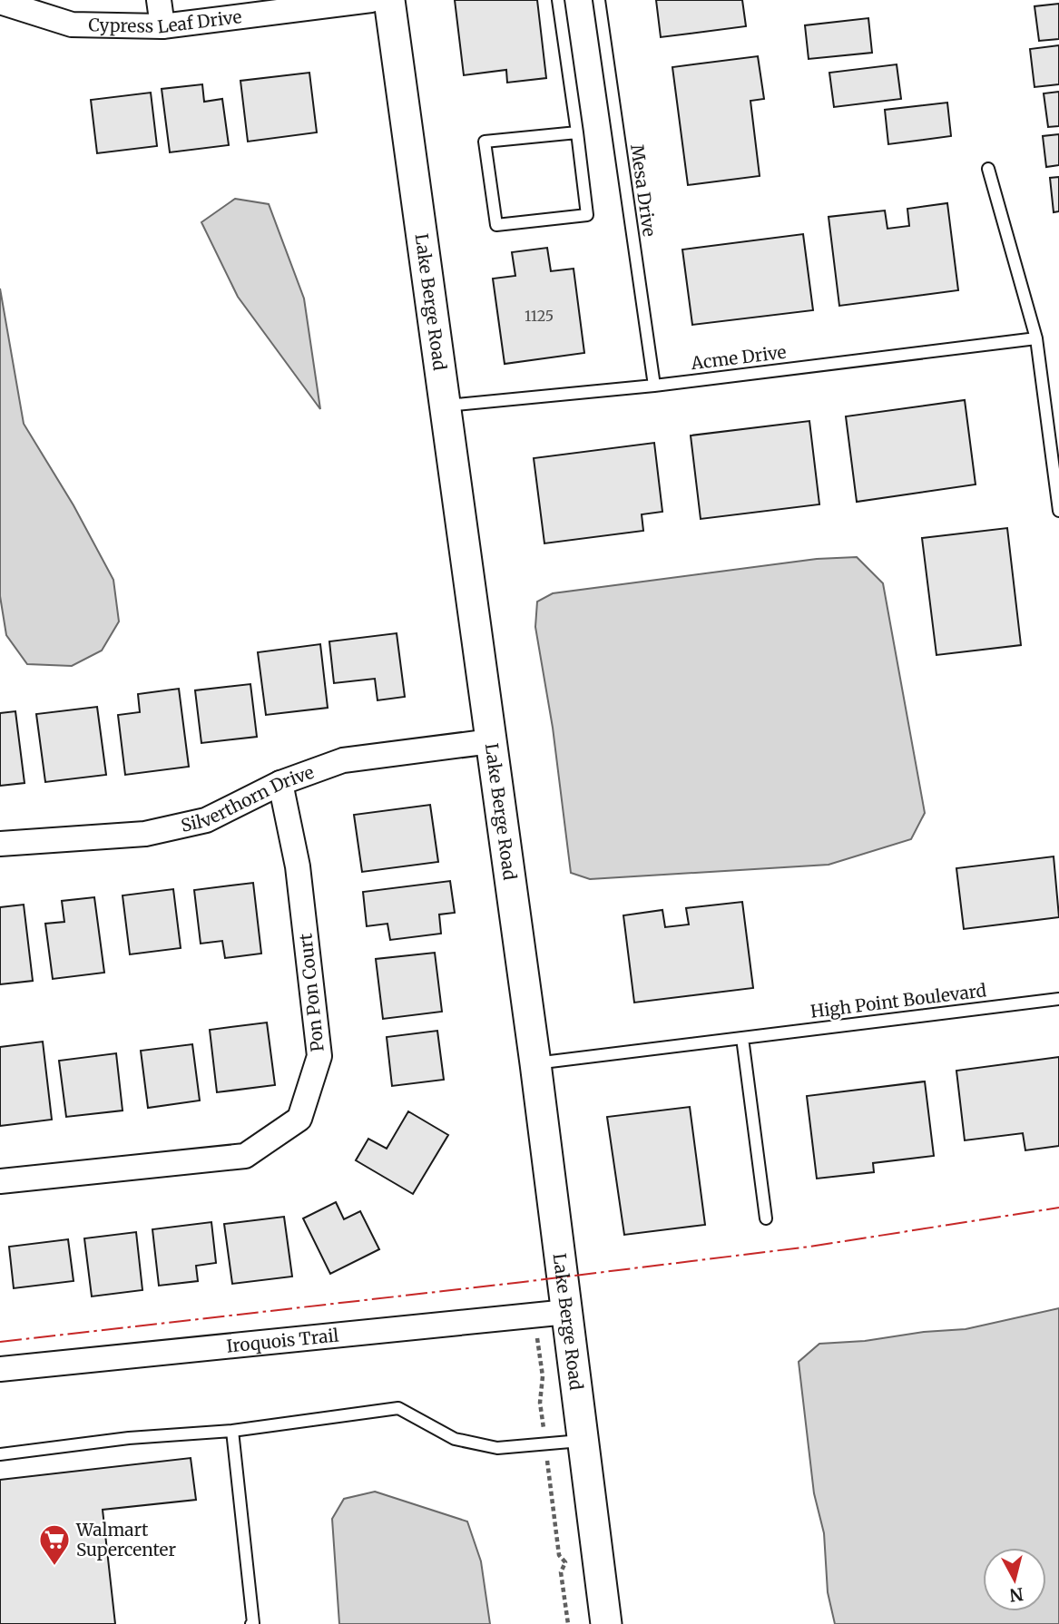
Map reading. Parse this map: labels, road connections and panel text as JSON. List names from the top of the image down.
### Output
{
  "streets": {
    "street": [
      "Cypress Leaf Drive",
      "Lake Berge Road",
      "Silverthorn Drive",
      "Pon Pon Court",
      "Iroquois Trail"
    ],
    "lane": ["Mesa Drive", "Acme Drive", "High Point Boulevard"]
  },
  "crossings": [
    ["Mesa Drive", "Acme Drive"],
    ["Lake Berge Road", "Acme Drive"],
    ["Lake Berge Road", "Silverthorn Drive"],
    ["Lake Berge Road", "High Point Boulevard"],
    ["Lake Berge Road", "Iroquois Trail"],
    ["Silverthorn Drive", "Pon Pon Court"]
  ],
  "places": {
    "supermarket": ["Walmart Supercenter"]
  },
  "house_numbers": ["1125"],
  "north": "bottom"
}
